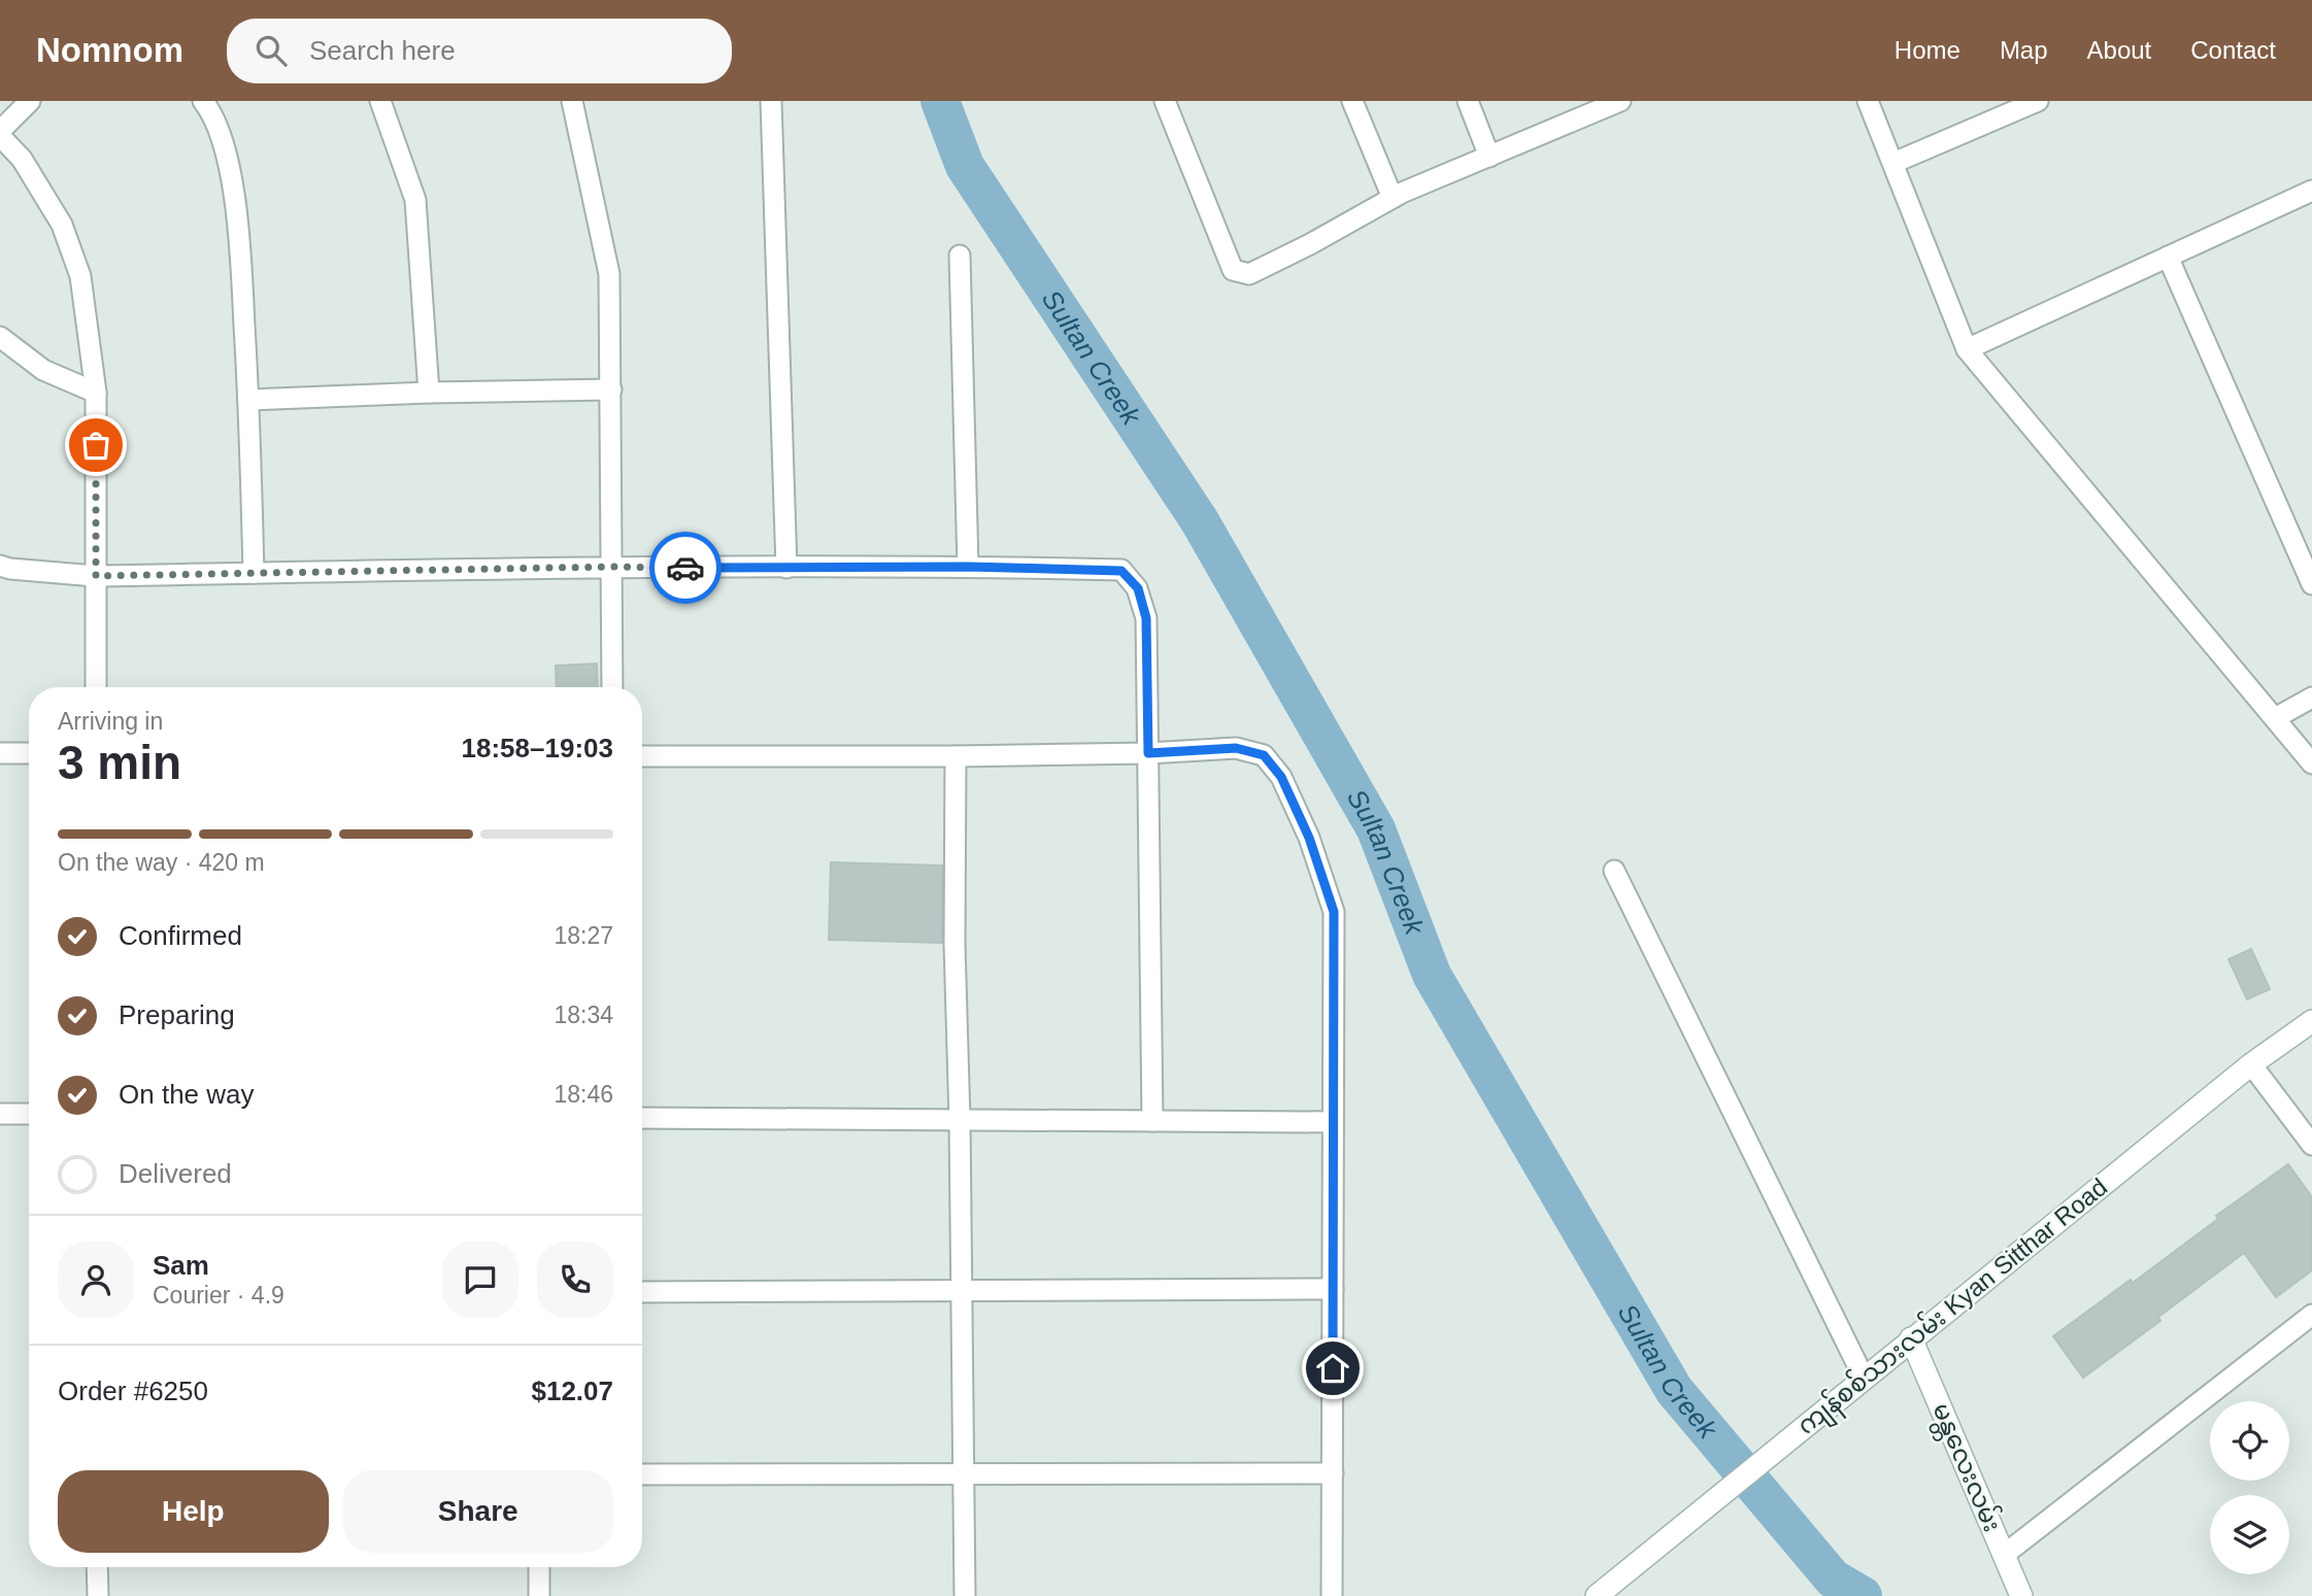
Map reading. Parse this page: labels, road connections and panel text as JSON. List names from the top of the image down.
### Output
{
  "streets": {
    "main road": ["ကျန်စစ်သားလမ်း Kyan Sitthar Road", "မန္တလေးလမ်း"]
  },
  "crossings": [
    ["ကျန်စစ်သားလမ်း Kyan Sitthar Road", "မန္တလေးလမ်း"]
  ],
  "water": ["Sultan Creek"],
  "page": {
    "header": "Nomnom",
    "search": "Search here",
    "nav": [
      "Home",
      "Map",
      "About",
      "Contact"
    ],
    "heading": ["3 min", "Arriving in", "18:58–19:03"],
    "panel": [
      "Sam",
      "Courier · 4.9",
      "Order #6250",
      "$12.07"
    ],
    "bar": "On the way · 420 m",
    "list": [
      ["Confirmed", "18:27"],
      ["Preparing", "18:34"],
      ["On the way", "18:46"],
      "Delivered"
    ],
    "buttons": ["Help", "Share"]
  }
}
